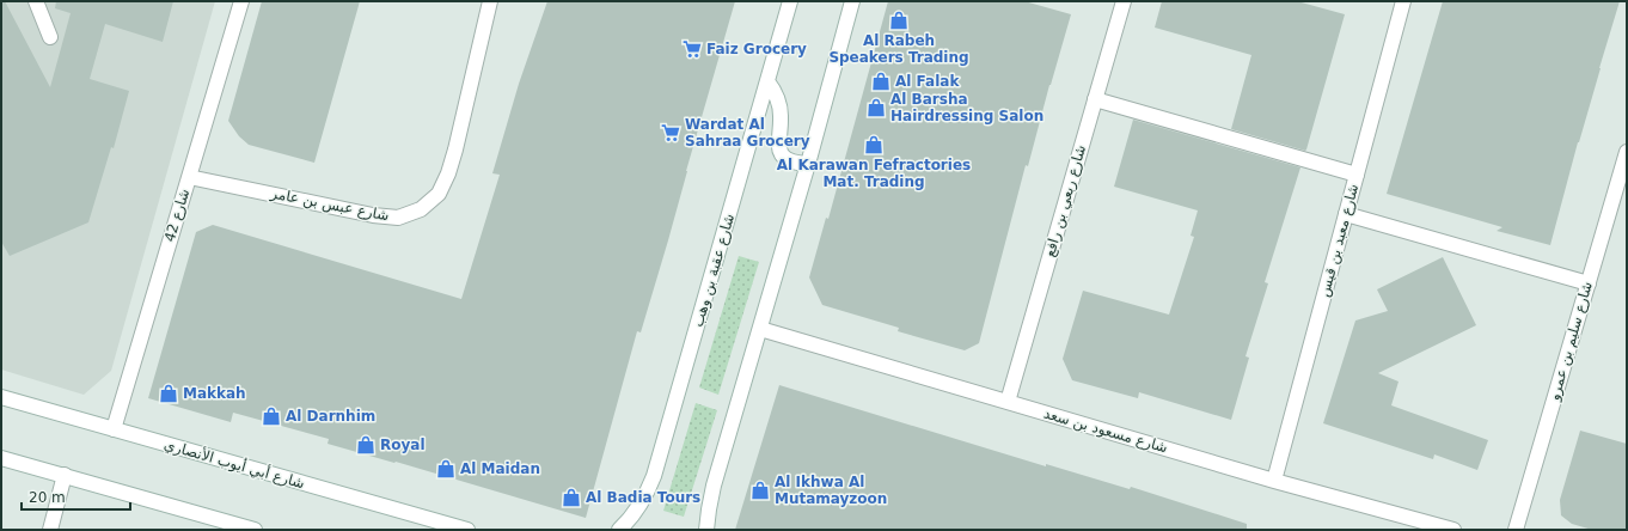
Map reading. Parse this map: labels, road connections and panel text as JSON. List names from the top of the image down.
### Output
{
  "streets": {
    "street": [
      "شارع ربعي بن رافع",
      "شارع عبس بن عامر",
      "شارع 42",
      "شارع معبد بن قيس",
      "شارع عقبة بن وهب",
      "شارع سليم بن عمرو",
      "شارع مسعود بن سعد",
      "شارع أبي أيوب الأنصاري"
    ]
  },
  "crossings": [
    ["شارع ربعي بن رافع", "شارع مسعود بن سعد"],
    ["شارع عبس بن عامر", "شارع 42"],
    ["شارع 42", "شارع أبي أيوب الأنصاري"],
    ["شارع معبد بن قيس", "شارع مسعود بن سعد"]
  ],
  "places": {
    "shop": [
      "Al Rabeh Speakers Trading",
      "Al Falak",
      "Al Barsha Hairdressing Salon",
      "Al Karawan Fefractories Mat. Trading",
      "Makkah",
      "Al Darnhim",
      "Royal",
      "Al Maidan",
      "Al Ikhwa Al Mutamayzoon",
      "Al Badia Tours"
    ],
    "supermarket": ["Faiz Grocery", "Wardat Al Sahraa Grocery"]
  },
  "scale_bar": "20 m"
}
